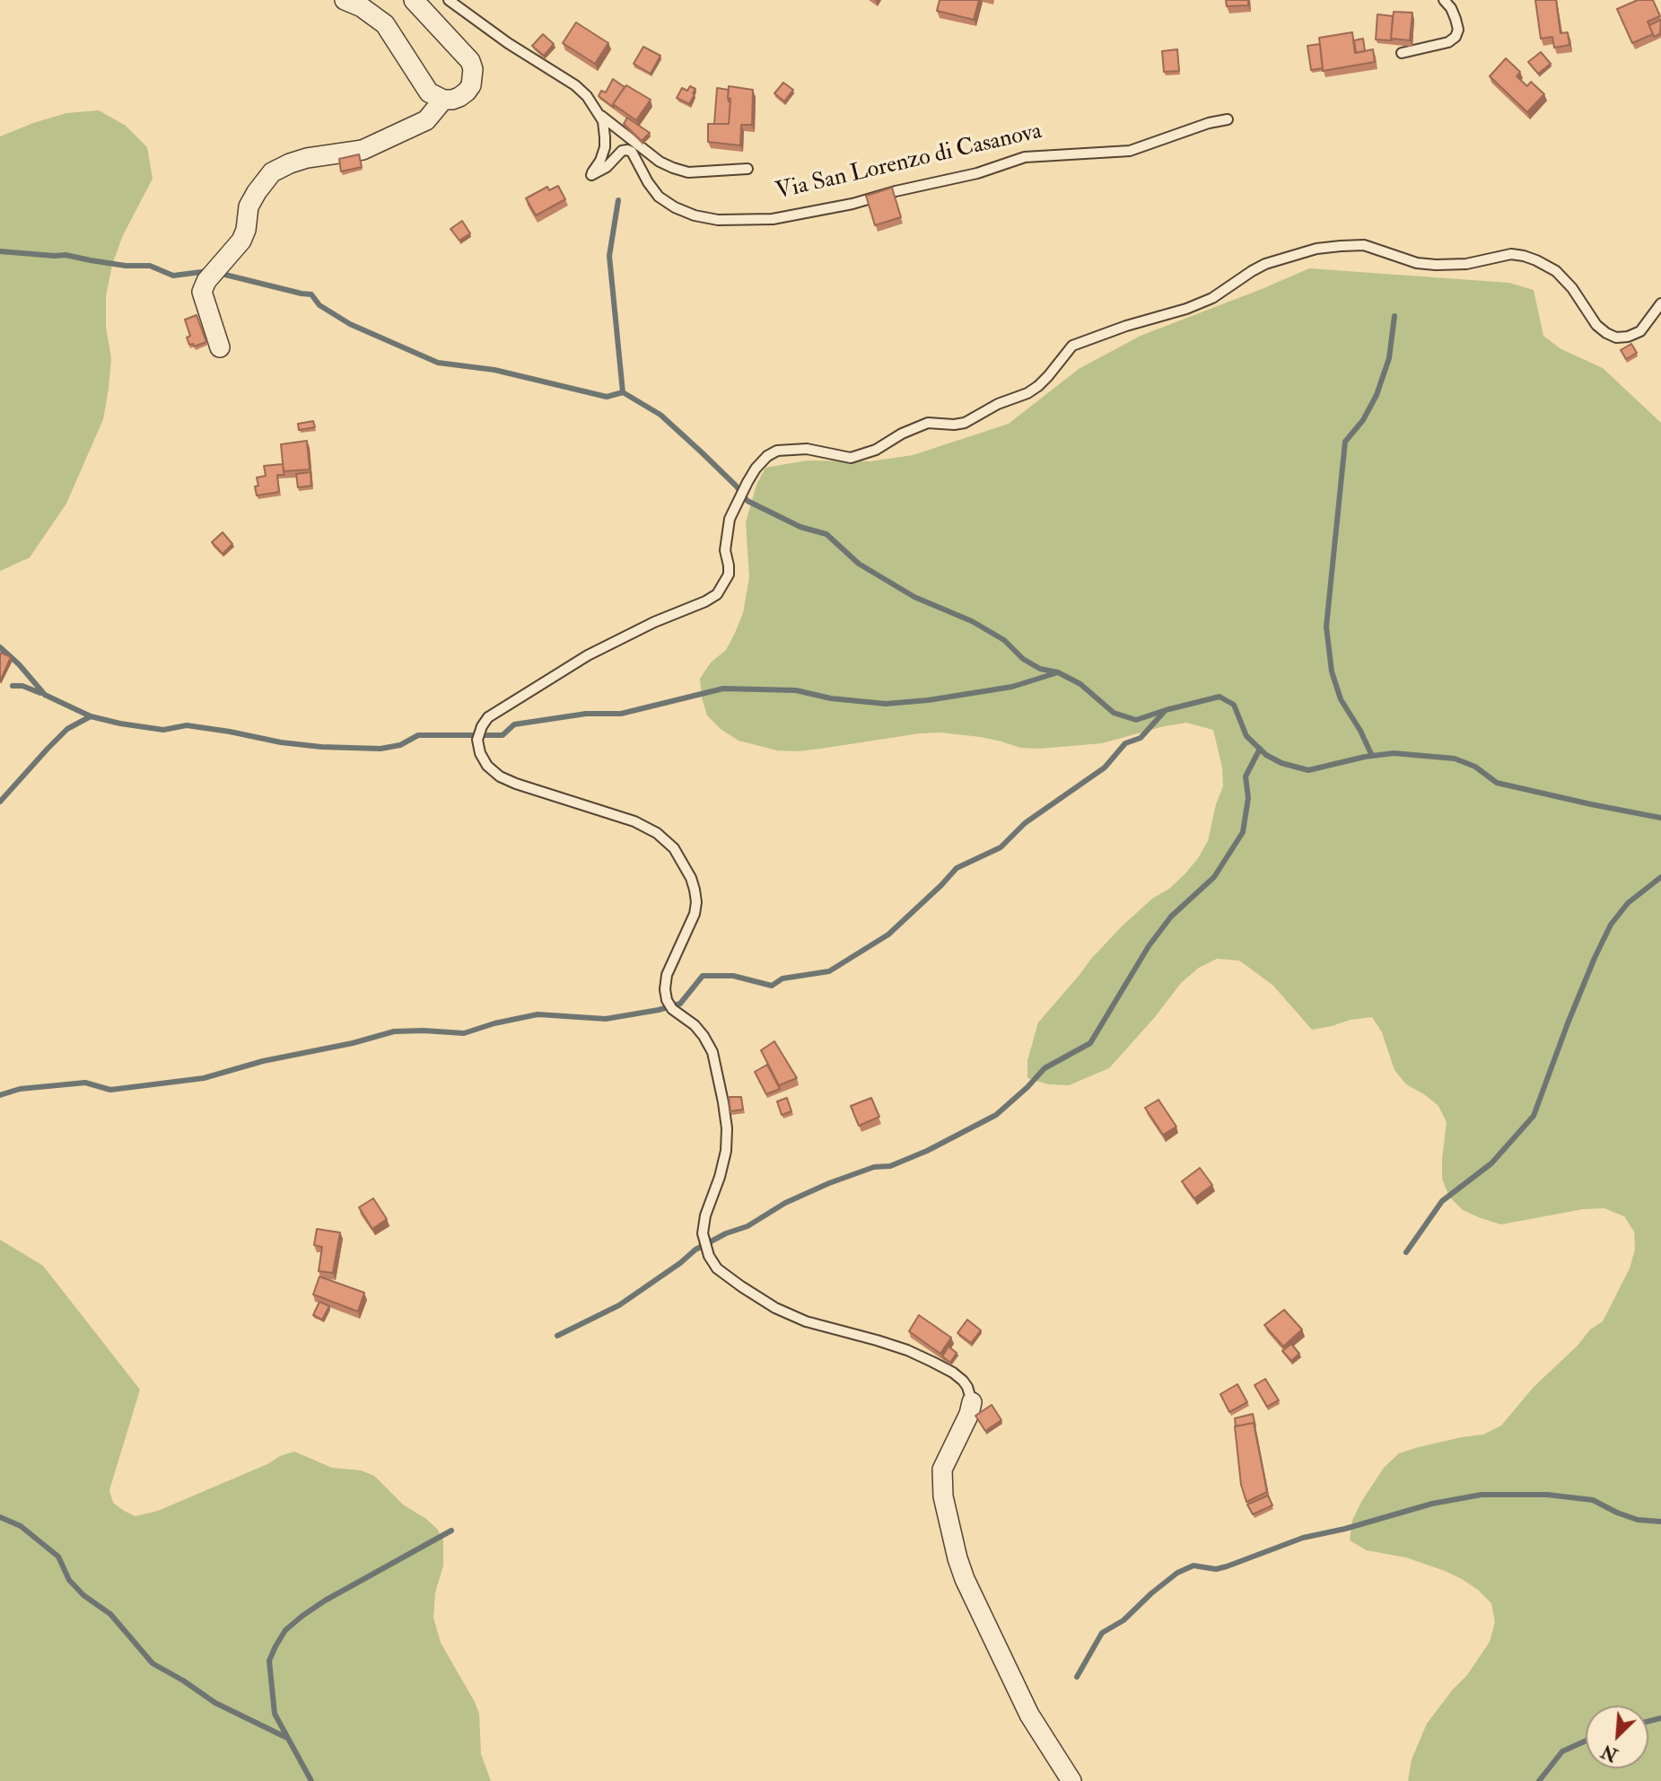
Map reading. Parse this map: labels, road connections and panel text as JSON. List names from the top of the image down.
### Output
{
  "streets": {
    "lane": ["Via San Lorenzo di Casanova"]
  },
  "north": "bottom left"
}
